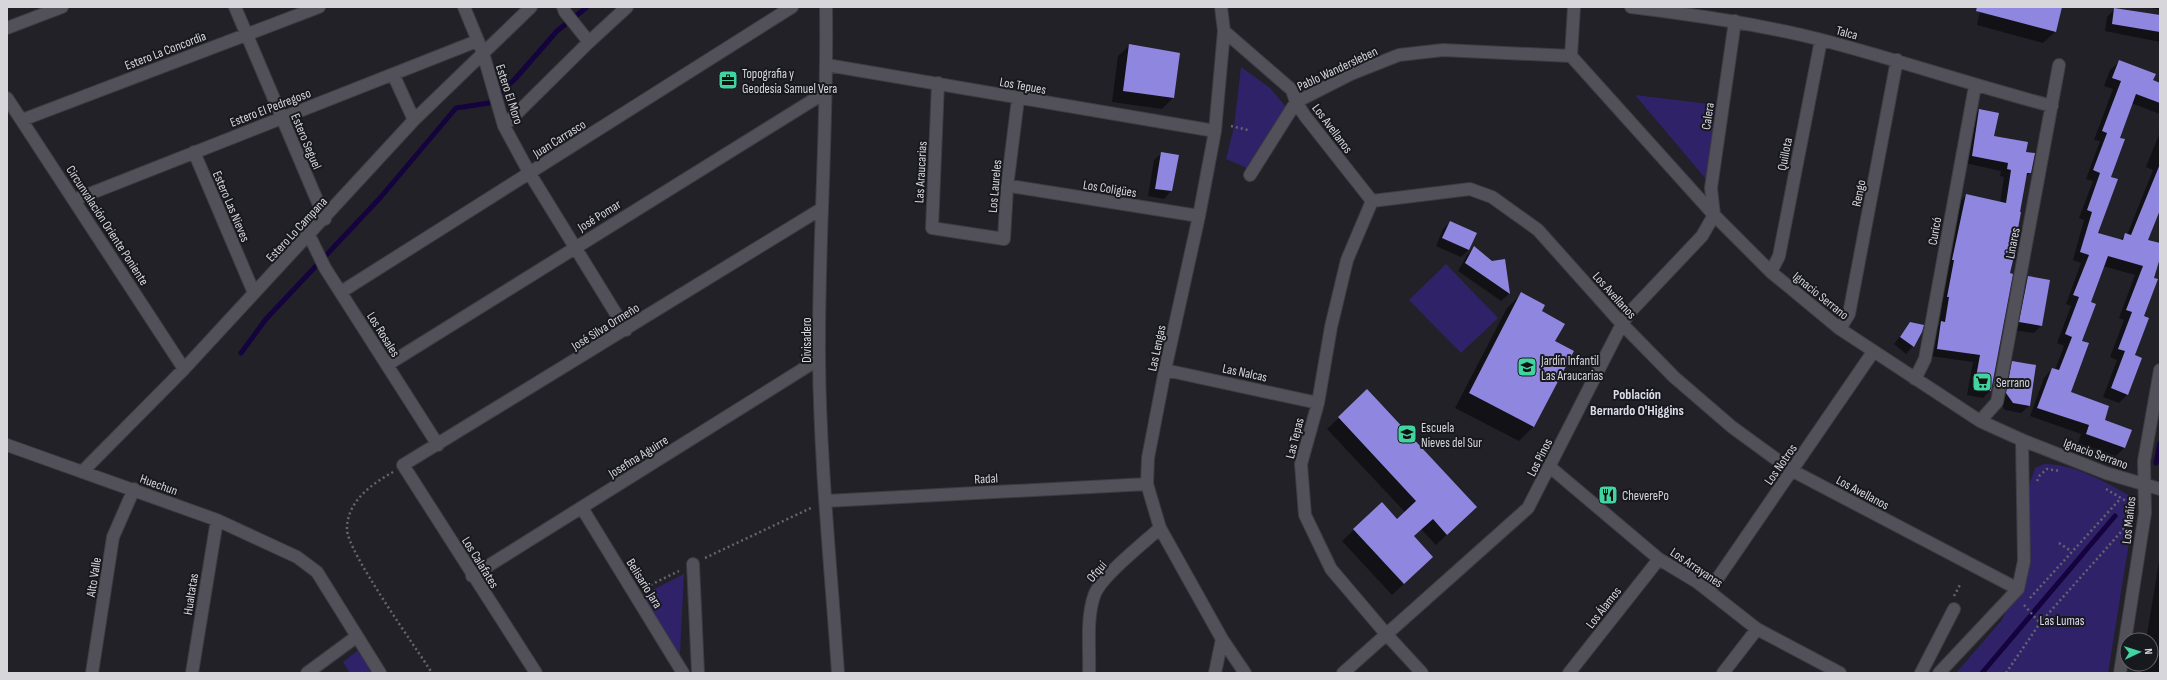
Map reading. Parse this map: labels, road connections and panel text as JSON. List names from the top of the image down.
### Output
{
  "streets": {
    "street": [
      "Talca",
      "Estero La Concordia",
      "Pablo Wandersleben",
      "Los Tepues",
      "Estero El Moro",
      "Estero El Pedregoso",
      "Calera",
      "Los Avellanos",
      "Juan Carrasco",
      "Estero Seguel",
      "Quillota",
      "Las Araucarias",
      "Los Laureles",
      "Los Coligües",
      "Rengo",
      "Estero Las Nieves",
      "José Pomar",
      "Circunvalación Oriente Poniente",
      "Estero Lo Campana",
      "Curicó",
      "Linares",
      "Ignacio Serrano",
      "José Silva Ormeño",
      "Los Rosales",
      "Divisadero",
      "Las Lengas",
      "Las Nalcas",
      "Las Tepas",
      "Josefina Aguirre",
      "Los Pinos",
      "Los Notros",
      "Radal",
      "Huechun",
      "Los Mañíos",
      "Los Calafates",
      "Los Arrayanes",
      "Ofqui",
      "Alto Valle",
      "Belisario Jara",
      "Hualtatas",
      "Los Álamos"
    ]
  },
  "crossings": [
    ["Talca", "Calera"],
    ["Talca", "Quillota"],
    ["Talca", "Rengo"],
    ["Talca", "Curicó"],
    ["Talca", "Linares"],
    ["Estero La Concordia", "Estero Seguel"],
    ["Estero La Concordia", "Circunvalación Oriente Poniente"],
    ["Pablo Wandersleben", "Los Avellanos"],
    ["Pablo Wandersleben", "Ignacio Serrano"],
    ["Los Tepues", "Las Araucarias"],
    ["Los Tepues", "Los Laureles"],
    ["Los Tepues", "Divisadero"],
    ["Los Tepues", "Las Lengas"],
    ["Estero El Moro", "Estero El Pedregoso"],
    ["Estero El Moro", "Juan Carrasco"],
    ["Estero El Moro", "José Pomar"],
    ["Estero El Moro", "Estero Lo Campana"],
    ["Estero El Moro", "José Silva Ormeño"],
    ["Estero El Pedregoso", "Estero Seguel"],
    ["Estero El Pedregoso", "Estero Las Nieves"],
    ["Estero El Pedregoso", "Circunvalación Oriente Poniente"],
    ["Calera", "Ignacio Serrano"],
    ["Calera", "Los Pinos"],
    ["Los Avellanos", "Las Lengas"],
    ["Los Avellanos", "Las Tepas"],
    ["Los Avellanos", "Los Pinos"],
    ["Los Avellanos", "Los Notros"],
    ["Juan Carrasco", "Los Rosales"],
    ["Estero Seguel", "Estero Lo Campana"],
    ["Quillota", "Ignacio Serrano"],
    ["Las Araucarias", "Los Laureles"],
    ["Los Coligües", "Las Lengas"],
    ["Rengo", "Ignacio Serrano"],
    ["Estero Las Nieves", "Estero Lo Campana"],
    ["José Pomar", "Los Rosales"],
    ["José Pomar", "Divisadero"],
    ["Circunvalación Oriente Poniente", "Estero Lo Campana"],
    ["Estero Lo Campana", "Los Rosales"],
    ["Estero Lo Campana", "Huechun"],
    ["Curicó", "Ignacio Serrano"],
    ["Linares", "Ignacio Serrano"],
    ["Ignacio Serrano", "Los Pinos"],
    ["Ignacio Serrano", "Los Notros"],
    ["Ignacio Serrano", "Los Mañíos"],
    ["José Silva Ormeño", "Los Rosales"],
    ["José Silva Ormeño", "Divisadero"],
    ["José Silva Ormeño", "Los Calafates"],
    ["Divisadero", "Josefina Aguirre"],
    ["Divisadero", "Radal"],
    ["Las Lengas", "Las Nalcas"],
    ["Las Lengas", "Radal"],
    ["Las Lengas", "Ofqui"],
    ["Las Nalcas", "Las Tepas"],
    ["Las Tepas", "Los Pinos"],
    ["Josefina Aguirre", "Los Calafates"],
    ["Josefina Aguirre", "Belisario Jara"],
    ["Los Pinos", "Los Arrayanes"],
    ["Los Notros", "Los Arrayanes"],
    ["Huechun", "Alto Valle"],
    ["Huechun", "Hualtatas"],
    ["Los Arrayanes", "Los Álamos"]
  ],
  "districts": ["Población Bernardo O'Higgins"],
  "parks": ["Las Lumas"],
  "places": {
    "office": ["Topografia y Geodesia Samuel Vera"],
    "school or university": ["Jardín Infantil Las Araucarias", "Escuela Nieves del Sur"],
    "supermarket": ["Serrano"],
    "restaurant": ["CheverePo"]
  },
  "north": "right"
}
